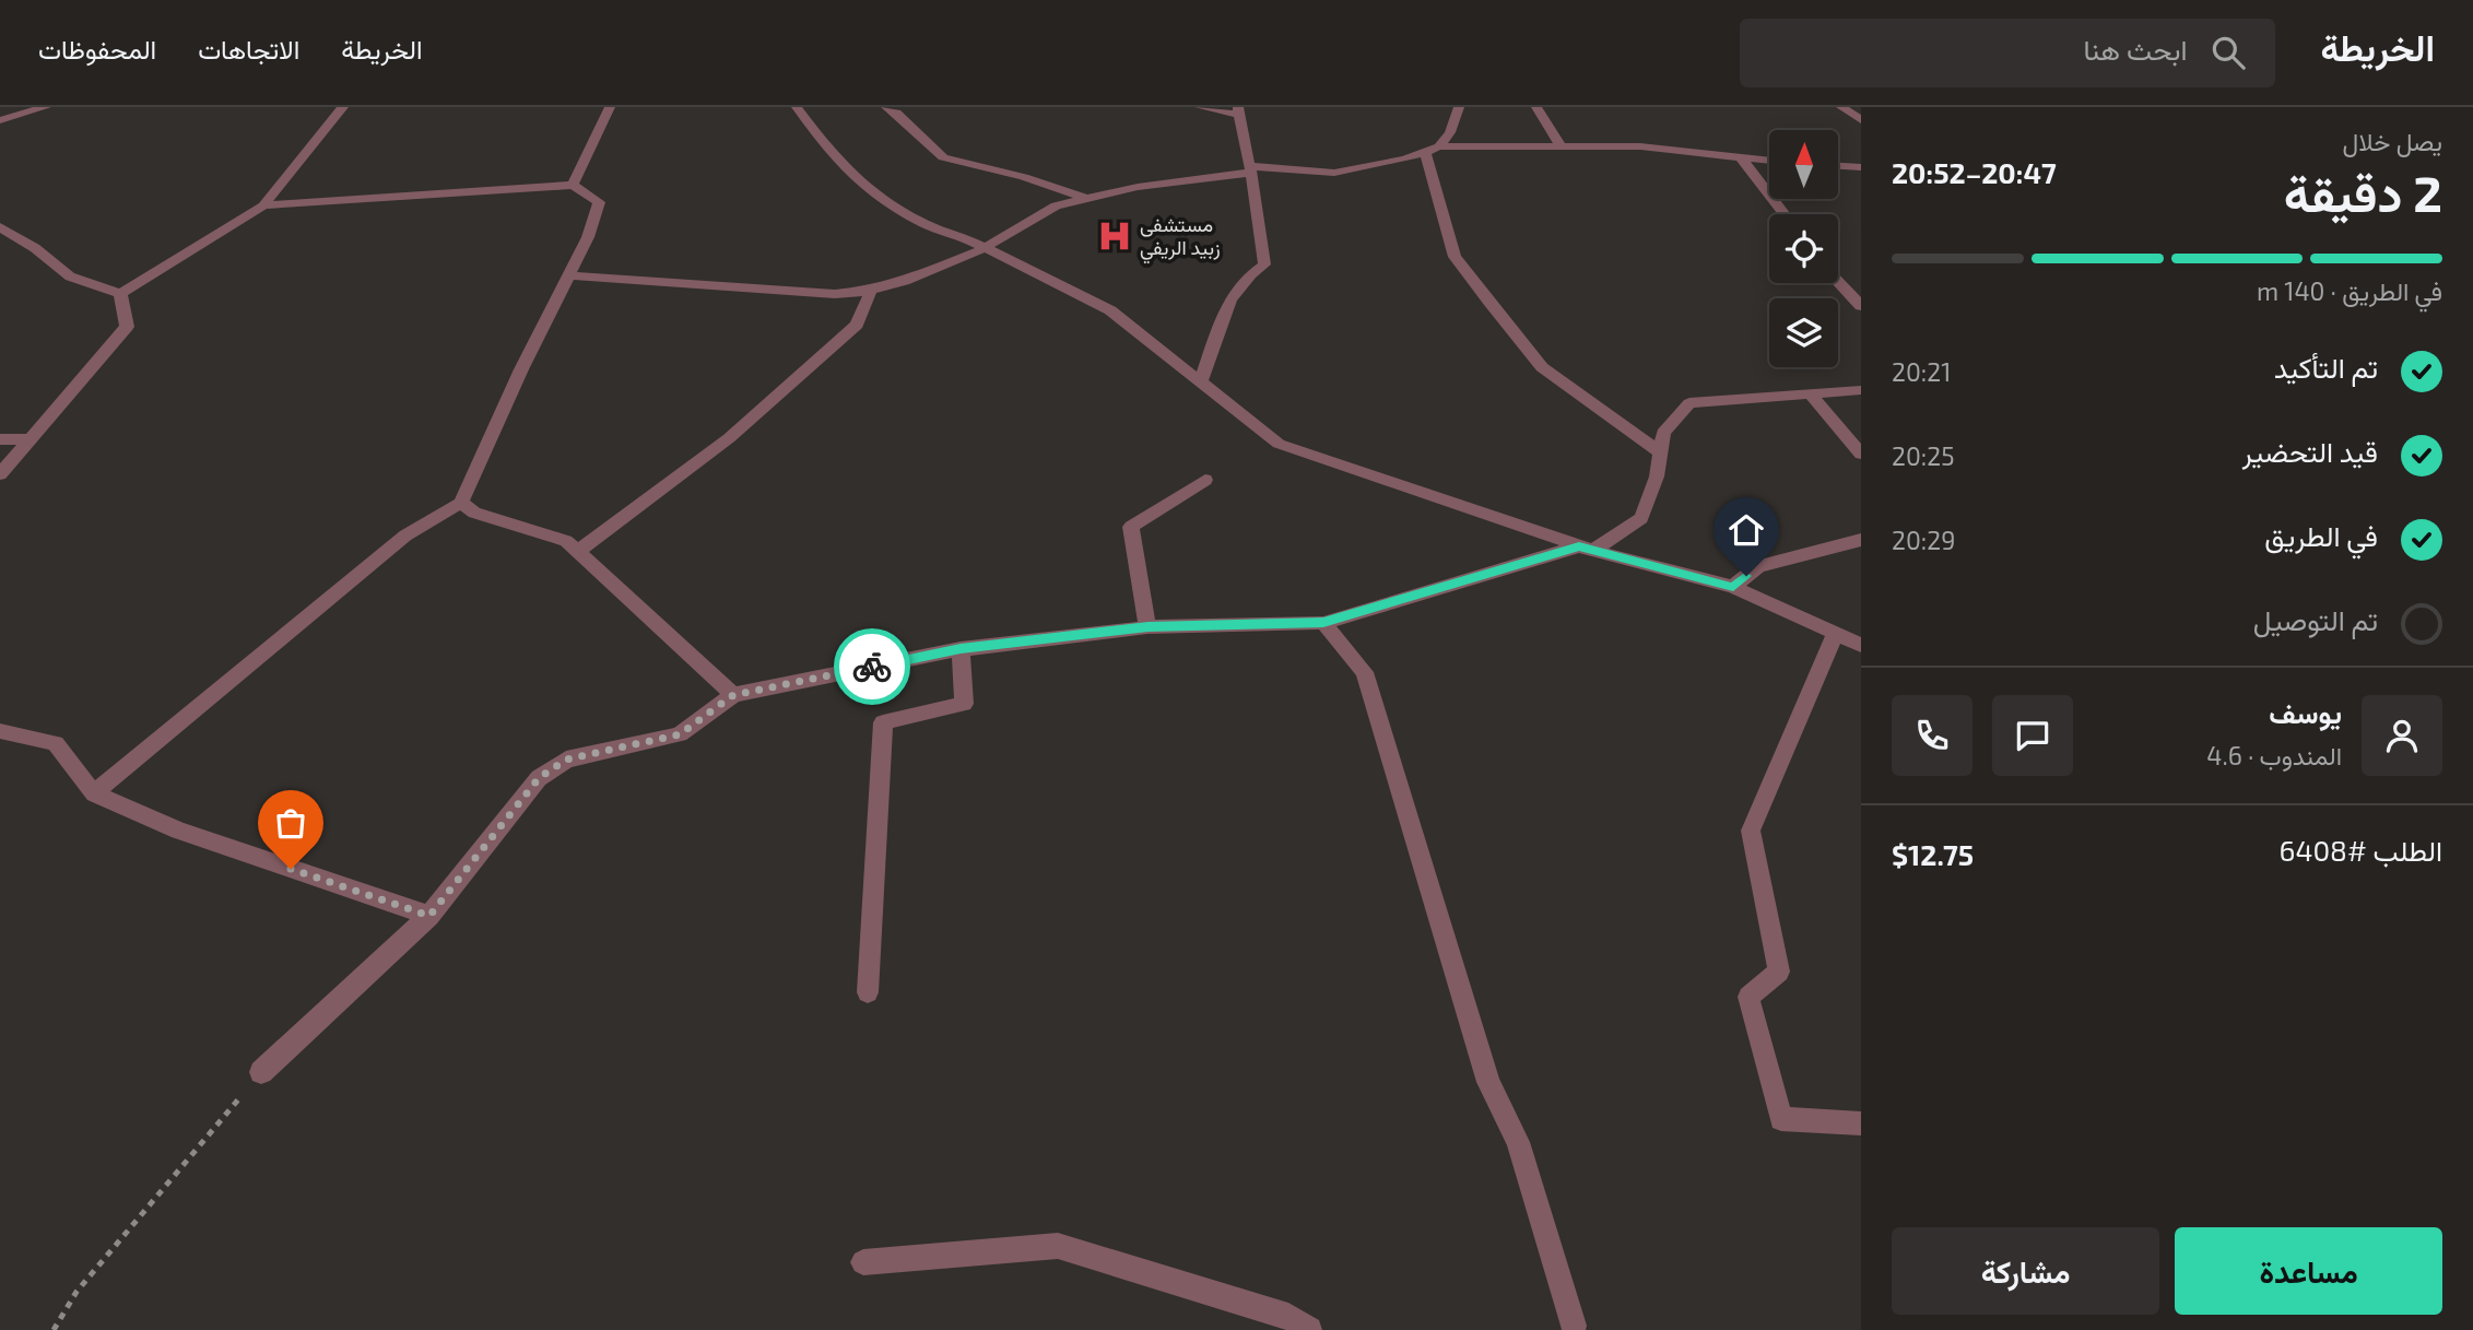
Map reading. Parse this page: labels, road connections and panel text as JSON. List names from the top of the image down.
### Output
{
  "places": {
    "hospital": ["مستشفى زبيد الريفي"]
  },
  "north": "top",
  "page": {
    "header": "الخريطة",
    "search": "ابحث هنا",
    "nav": ["الخريطة", "الاتجاهات", "المحفوظات"],
    "heading": ["2 دقيقة", "يصل خلال", "20:47–20:52"],
    "panel": [
      "يوسف",
      "المندوب · 4.6",
      "الطلب #6408",
      "$12.75"
    ],
    "bar": "في الطريق · 140 m",
    "list": [
      ["تم التأكيد", "20:21"],
      ["قيد التحضير", "20:25"],
      ["في الطريق", "20:29"],
      "تم التوصيل"
    ],
    "buttons": ["مساعدة", "مشاركة"]
  }
}
